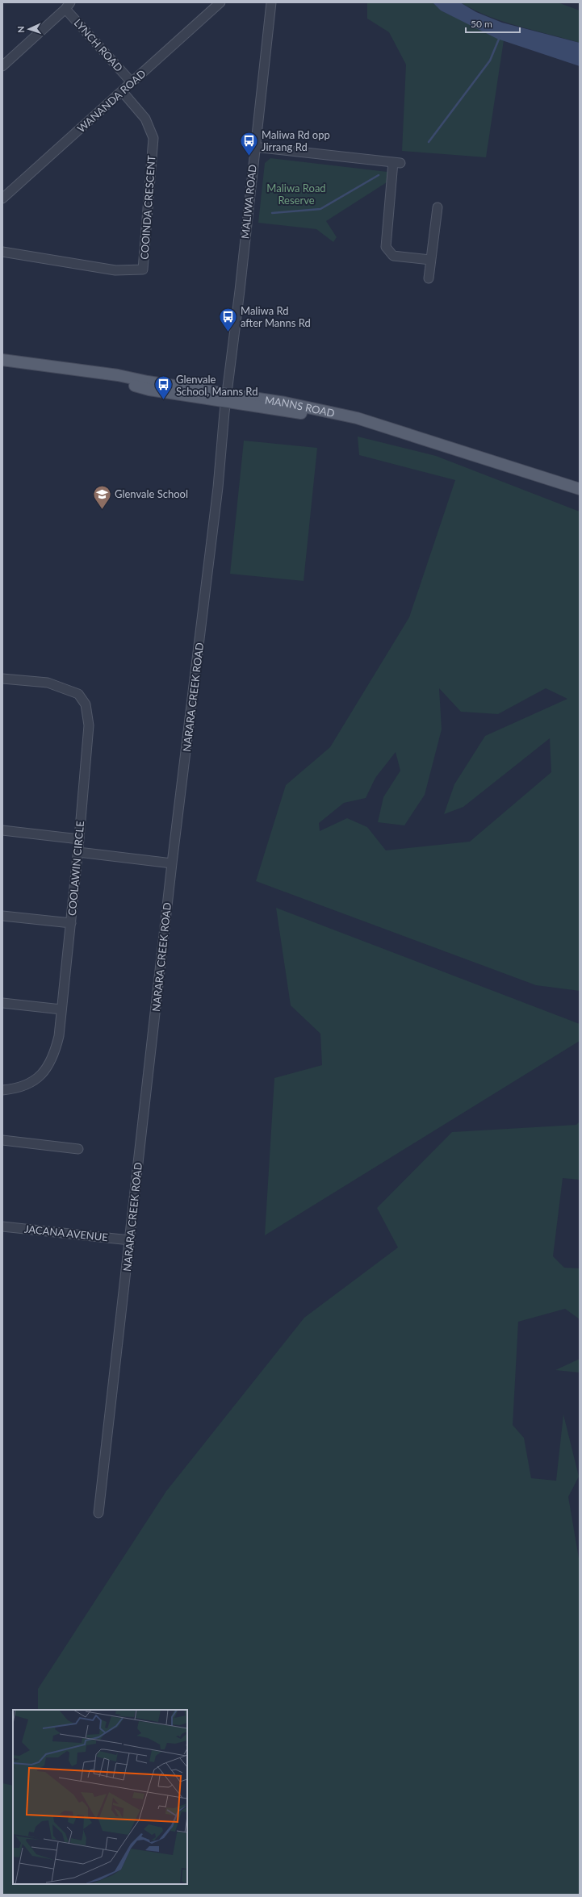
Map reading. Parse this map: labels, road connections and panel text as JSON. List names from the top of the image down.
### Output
{
  "streets": {
    "main road": ["MANNS ROAD"],
    "street": [
      "LYNCH ROAD",
      "WANANDA ROAD",
      "MALIWA ROAD",
      "COOINDA CRESCENT",
      "NARARA CREEK ROAD",
      "COOLAWIN CIRCLE",
      "JACANA AVENUE"
    ]
  },
  "crossings": [
    ["LYNCH ROAD", "WANANDA ROAD"],
    ["WANANDA ROAD", "COOINDA CRESCENT"],
    ["MALIWA ROAD", "MANNS ROAD"],
    ["MALIWA ROAD", "NARARA CREEK ROAD"],
    ["MANNS ROAD", "NARARA CREEK ROAD"],
    ["NARARA CREEK ROAD", "JACANA AVENUE"]
  ],
  "parks": ["Maliwa Road Reserve"],
  "places": {
    "bus stop": ["Maliwa Rd opp Jirrang Rd", "Maliwa Rd after Manns Rd", "Glenvale School, Manns Rd"],
    "school or university": ["Glenvale School"]
  },
  "scale_bar": "50 m",
  "north": "left"
}
